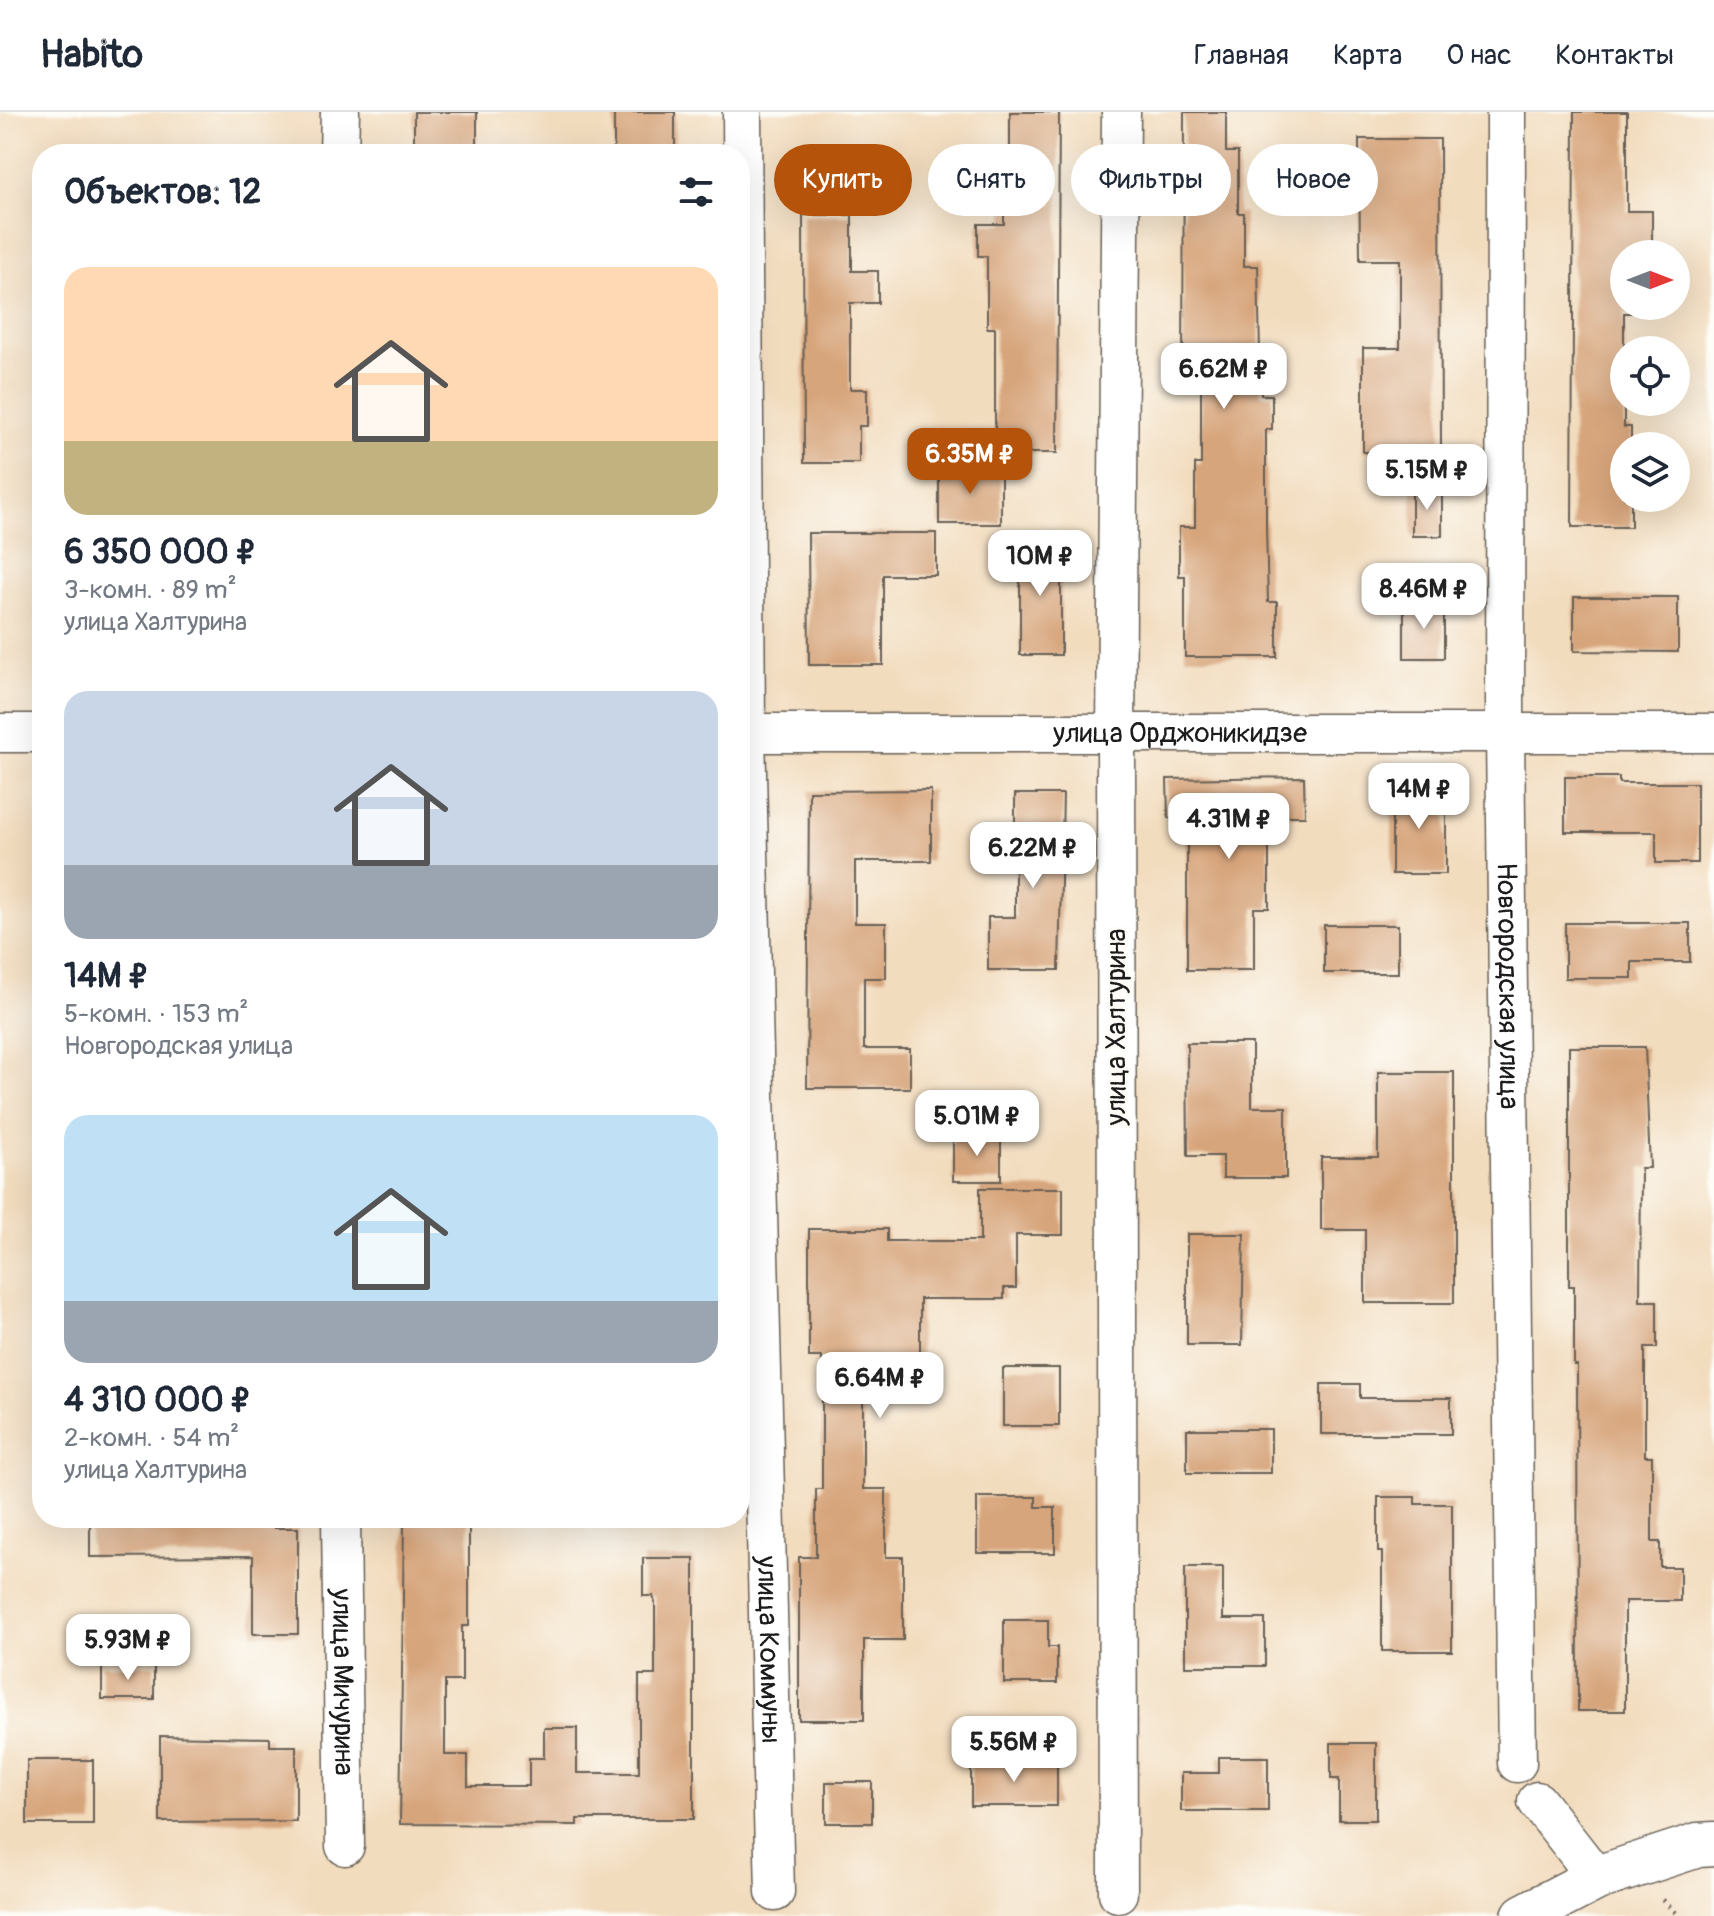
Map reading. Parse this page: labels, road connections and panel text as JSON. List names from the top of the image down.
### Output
{
  "streets": {
    "street": [
      "улица Орджоникидзе",
      "Новгородская улица",
      "улица Халтурина",
      "улица Коммуны",
      "улица Мичурина"
    ]
  },
  "crossings": [
    ["улица Орджоникидзе", "Новгородская улица"],
    ["улица Орджоникидзе", "улица Халтурина"]
  ],
  "north": "right",
  "page": {
    "header": "Habito",
    "nav": [
      "Главная",
      "Карта",
      "О нас",
      "Контакты"
    ],
    "chip": [
      "Купить",
      "Снять",
      "Фильтры",
      "Новое"
    ],
    "heading": "Объектов: 12",
    "list": [
      {
        "name": "6 350 000 ₽",
        "note": "3-комн. · 89 m² · улица Халтурина"
      },
      {
        "name": "14M ₽",
        "note": "5-комн. · 153 m² · Новгородская улица"
      },
      {
        "name": "4 310 000 ₽",
        "note": "2-комн. · 54 m² · улица Халтурина"
      }
    ],
    "price": [
      "6.62M ₽",
      "6.35M ₽",
      "5.15M ₽",
      "10M ₽",
      "8.46M ₽",
      "14M ₽",
      "4.31M ₽",
      "6.22M ₽",
      "5.01M ₽",
      "6.64M ₽",
      "5.93M ₽",
      "5.56M ₽"
    ]
  }
}
